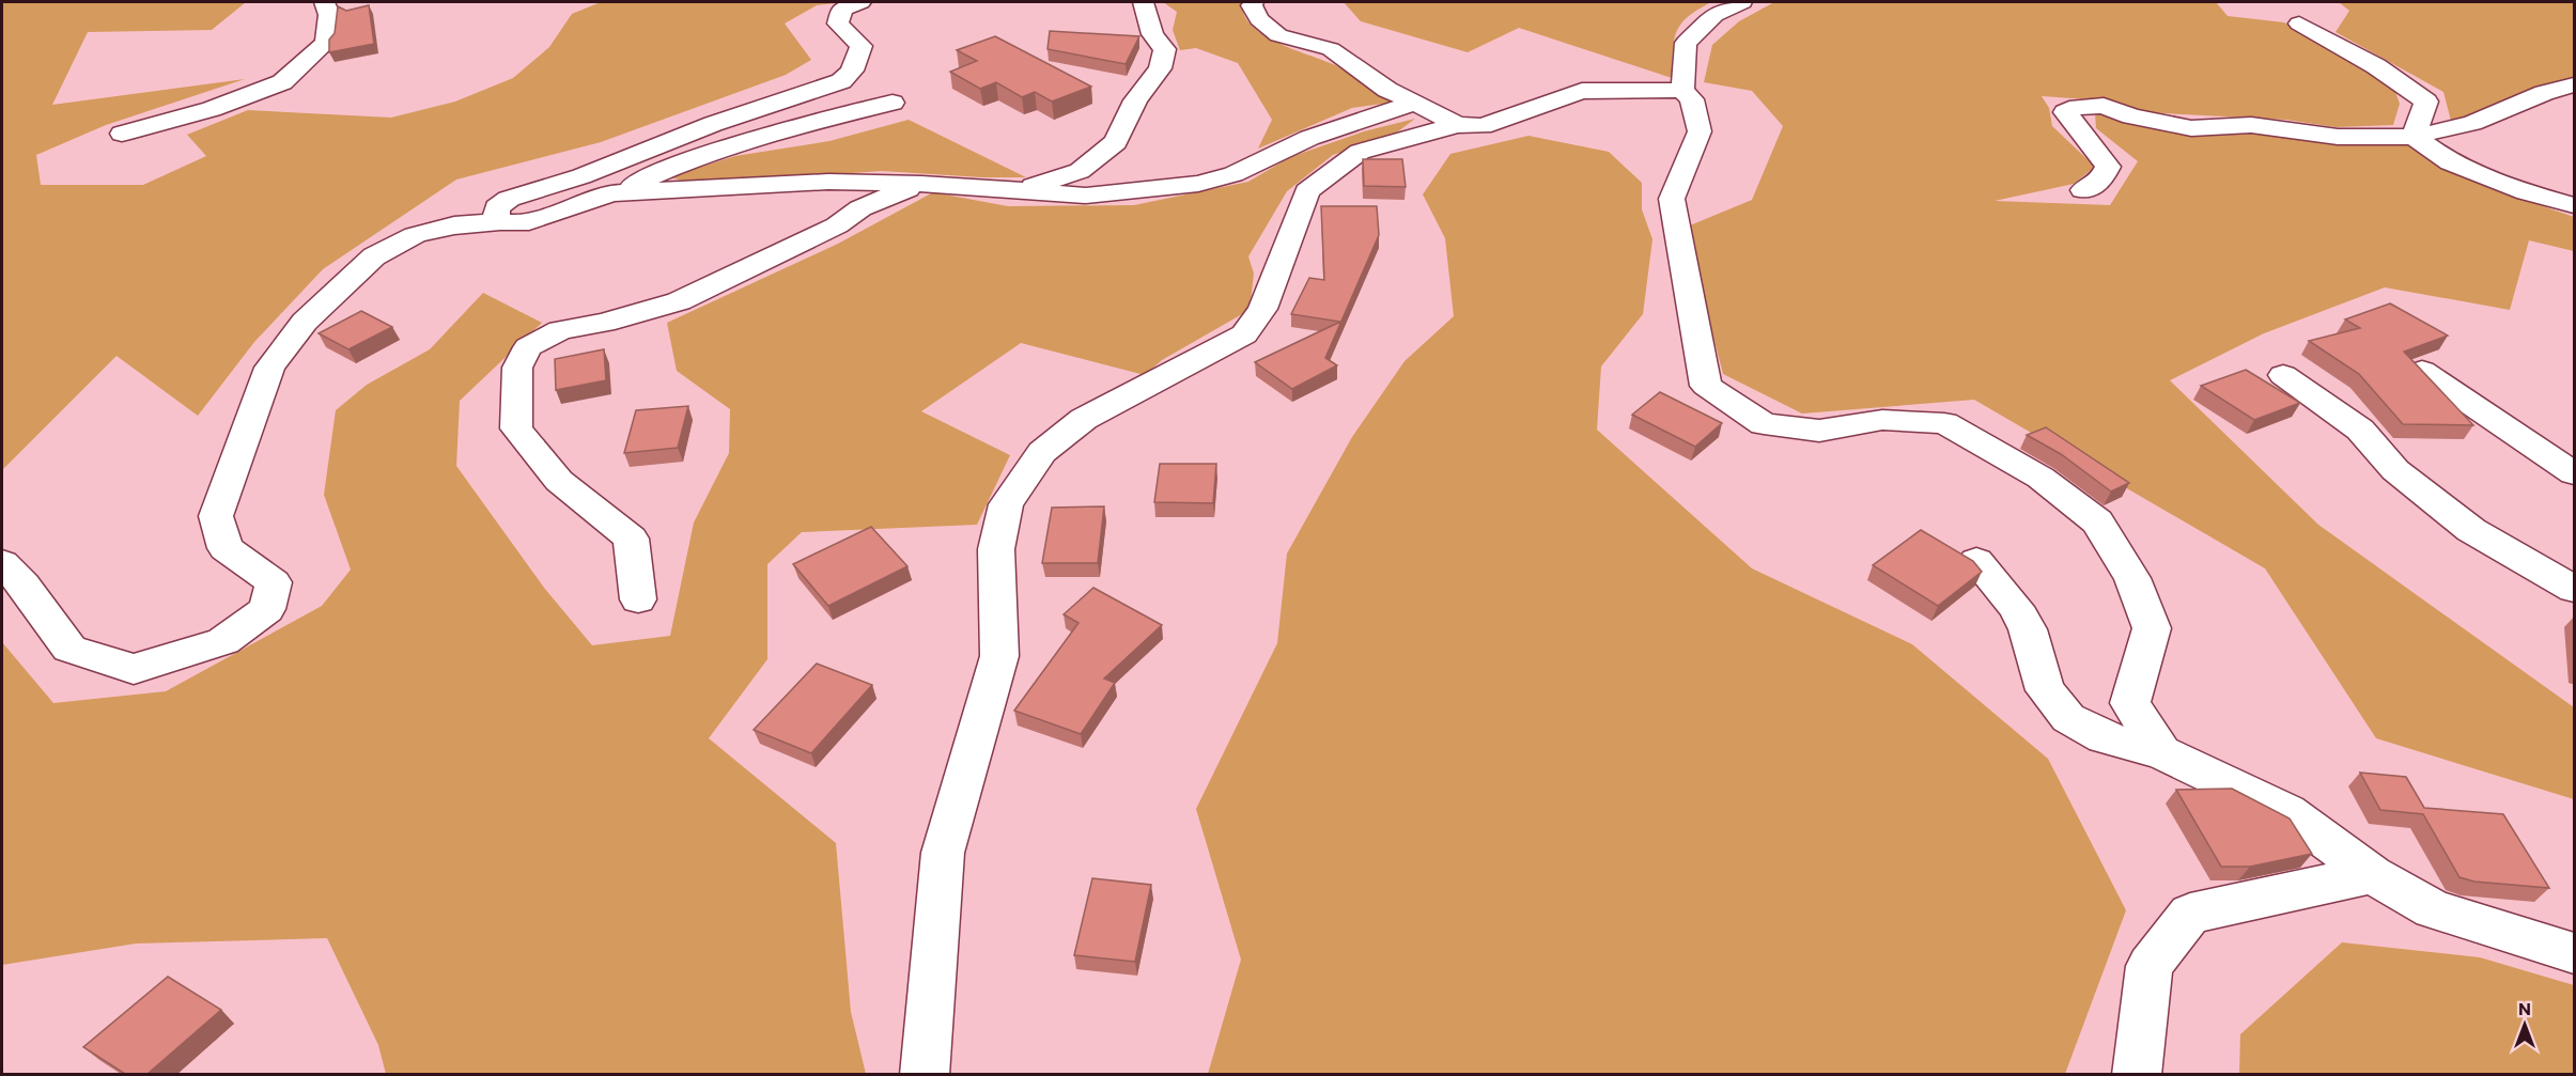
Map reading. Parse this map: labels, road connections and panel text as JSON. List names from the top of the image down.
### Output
{
  "north": "top"
}
